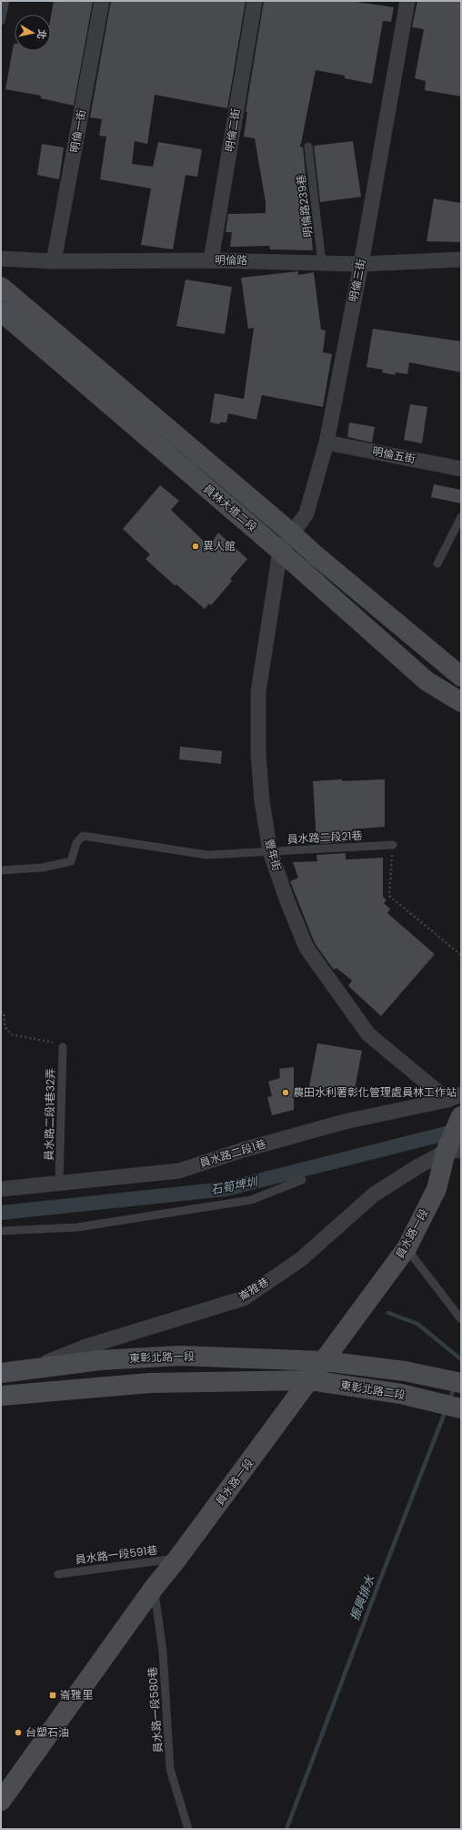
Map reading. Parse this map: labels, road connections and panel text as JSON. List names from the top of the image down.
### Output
{
  "streets": {
    "street": [
      "明倫二街",
      "明倫一街",
      "明倫路",
      "明倫三街",
      "明倫五街",
      "員林大道二段",
      "豐年街",
      "員水路二段1巷",
      "員水路一段",
      "崙雅巷",
      "東彰北路一段",
      "東彰北路二段"
    ],
    "lane": [
      "明倫路239巷",
      "員水路二段21巷",
      "員水路二段1巷32弄",
      "員水路一段591巷",
      "員水路一段580巷"
    ]
  },
  "crossings": [
    ["明倫二街", "明倫路"],
    ["明倫一街", "明倫路"],
    ["明倫路239巷", "明倫路"],
    ["明倫路", "明倫三街"],
    ["明倫三街", "明倫五街"],
    ["明倫三街", "員林大道二段"],
    ["明倫三街", "豐年街"],
    ["員林大道二段", "豐年街"],
    ["員水路二段21巷", "豐年街"],
    ["豐年街", "員水路二段1巷"],
    ["員水路二段1巷32弄", "員水路二段1巷"],
    ["員水路一段", "崙雅巷"],
    ["員水路一段", "東彰北路一段"],
    ["員水路一段", "東彰北路二段"],
    ["員水路一段", "員水路一段591巷"],
    ["員水路一段", "員水路一段580巷"],
    ["崙雅巷", "東彰北路一段"],
    ["東彰北路一段", "東彰北路二段"]
  ],
  "water": ["石筍埤圳", "振興排水"],
  "places": {
    "other": ["異人館", "農田水利署彰化管理處員林工作站", "台塑石油"],
    "transit": ["崙雅里"]
  },
  "north": "right"
}
